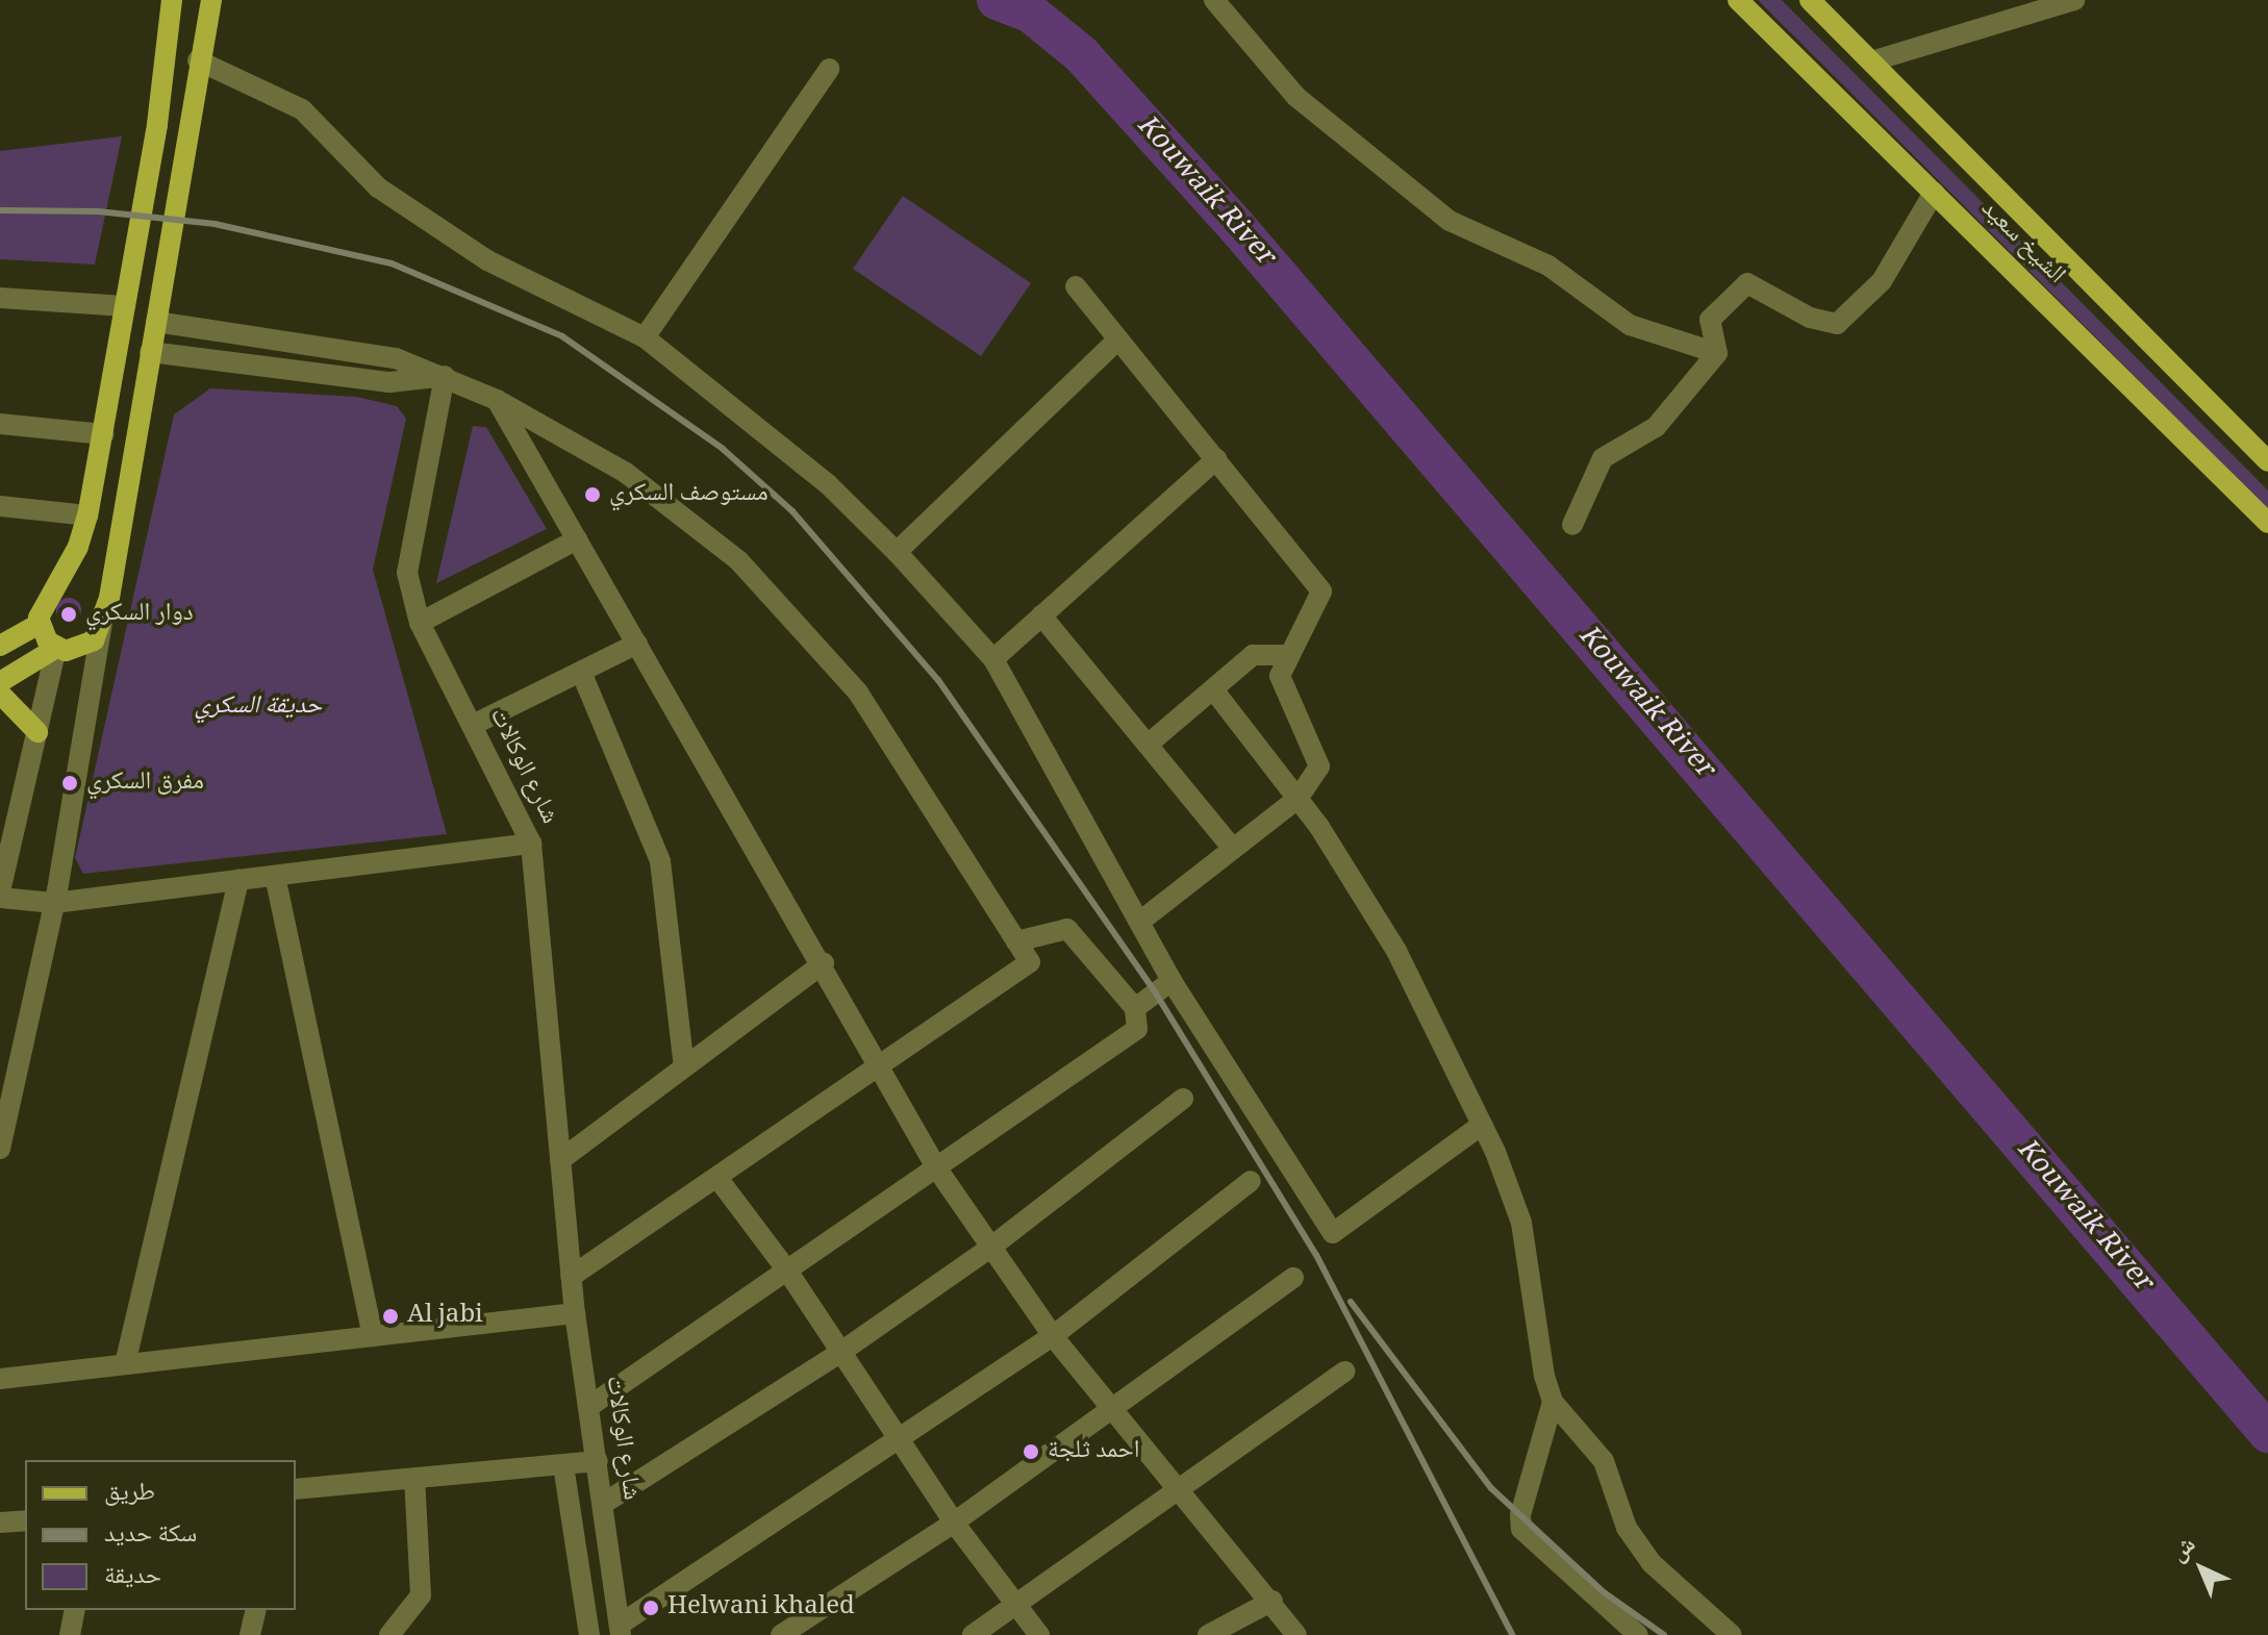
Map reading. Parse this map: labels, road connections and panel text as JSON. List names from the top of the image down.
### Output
{
  "streets": {
    "main road": ["الشيخ سعيد"],
    "street": ["شارع الوكالات"]
  },
  "water": ["Kouwaik River"],
  "parks": ["حديقة السكري"],
  "places": [
    "مستوصف السكري",
    "دوار السكري",
    "مفرق السكري",
    "Al jabi",
    "احمد ثلجة",
    "Helwani khaled"
  ],
  "legend": ["طريق", "سكة حديد", "حديقة"],
  "north": "top left"
}
